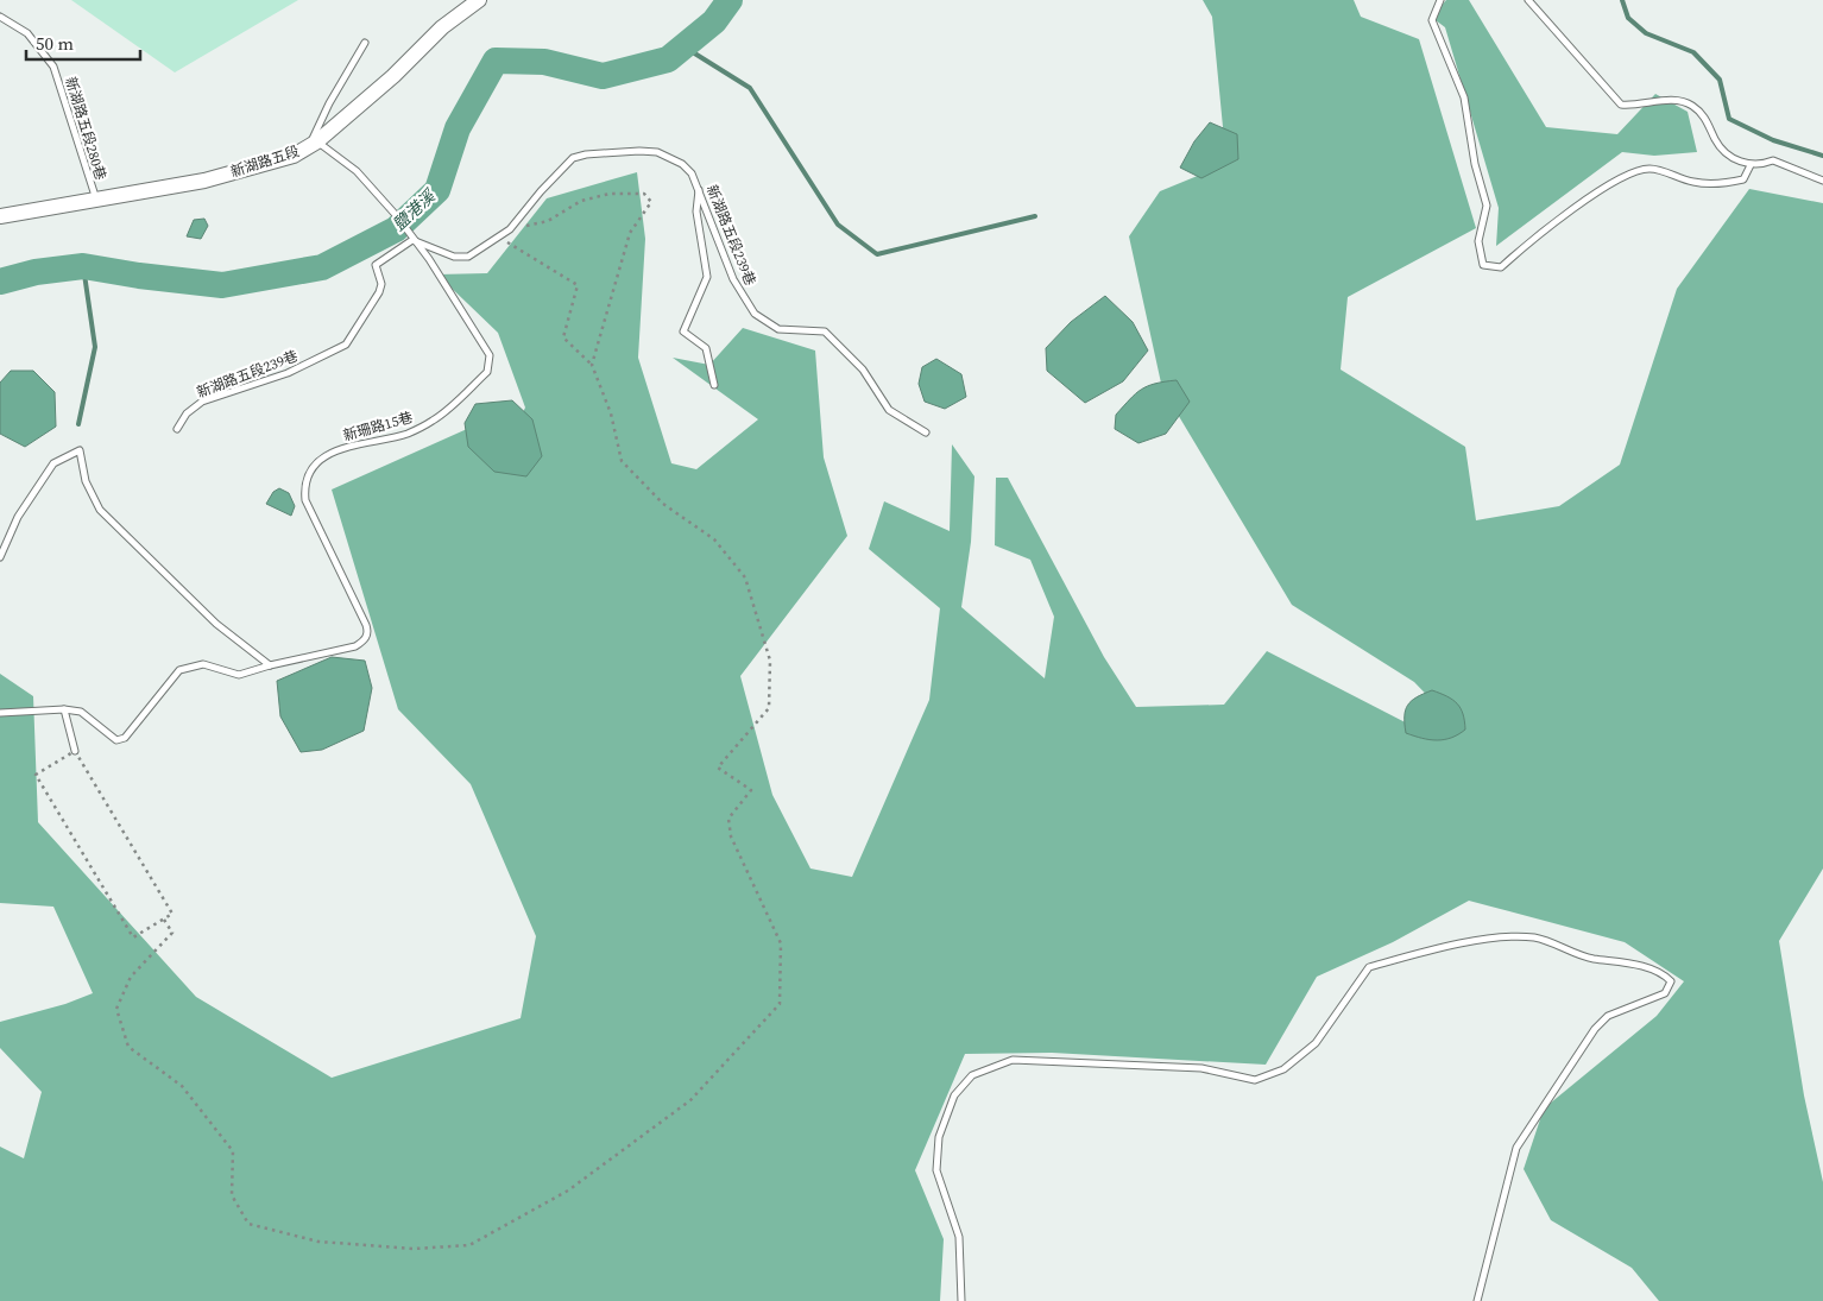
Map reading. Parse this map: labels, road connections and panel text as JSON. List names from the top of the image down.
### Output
{
  "streets": {
    "street": ["新湖路五段"],
    "lane": ["新湖路五段280巷", "新湖路五段239巷", "新珊路15巷"]
  },
  "crossings": [
    ["新湖路五段280巷", "新湖路五段"],
    ["新湖路五段", "新珊路15巷"],
    ["新湖路五段239巷", "新珊路15巷"]
  ],
  "water": ["鹽港溪"],
  "scale_bar": "50 m"
}
